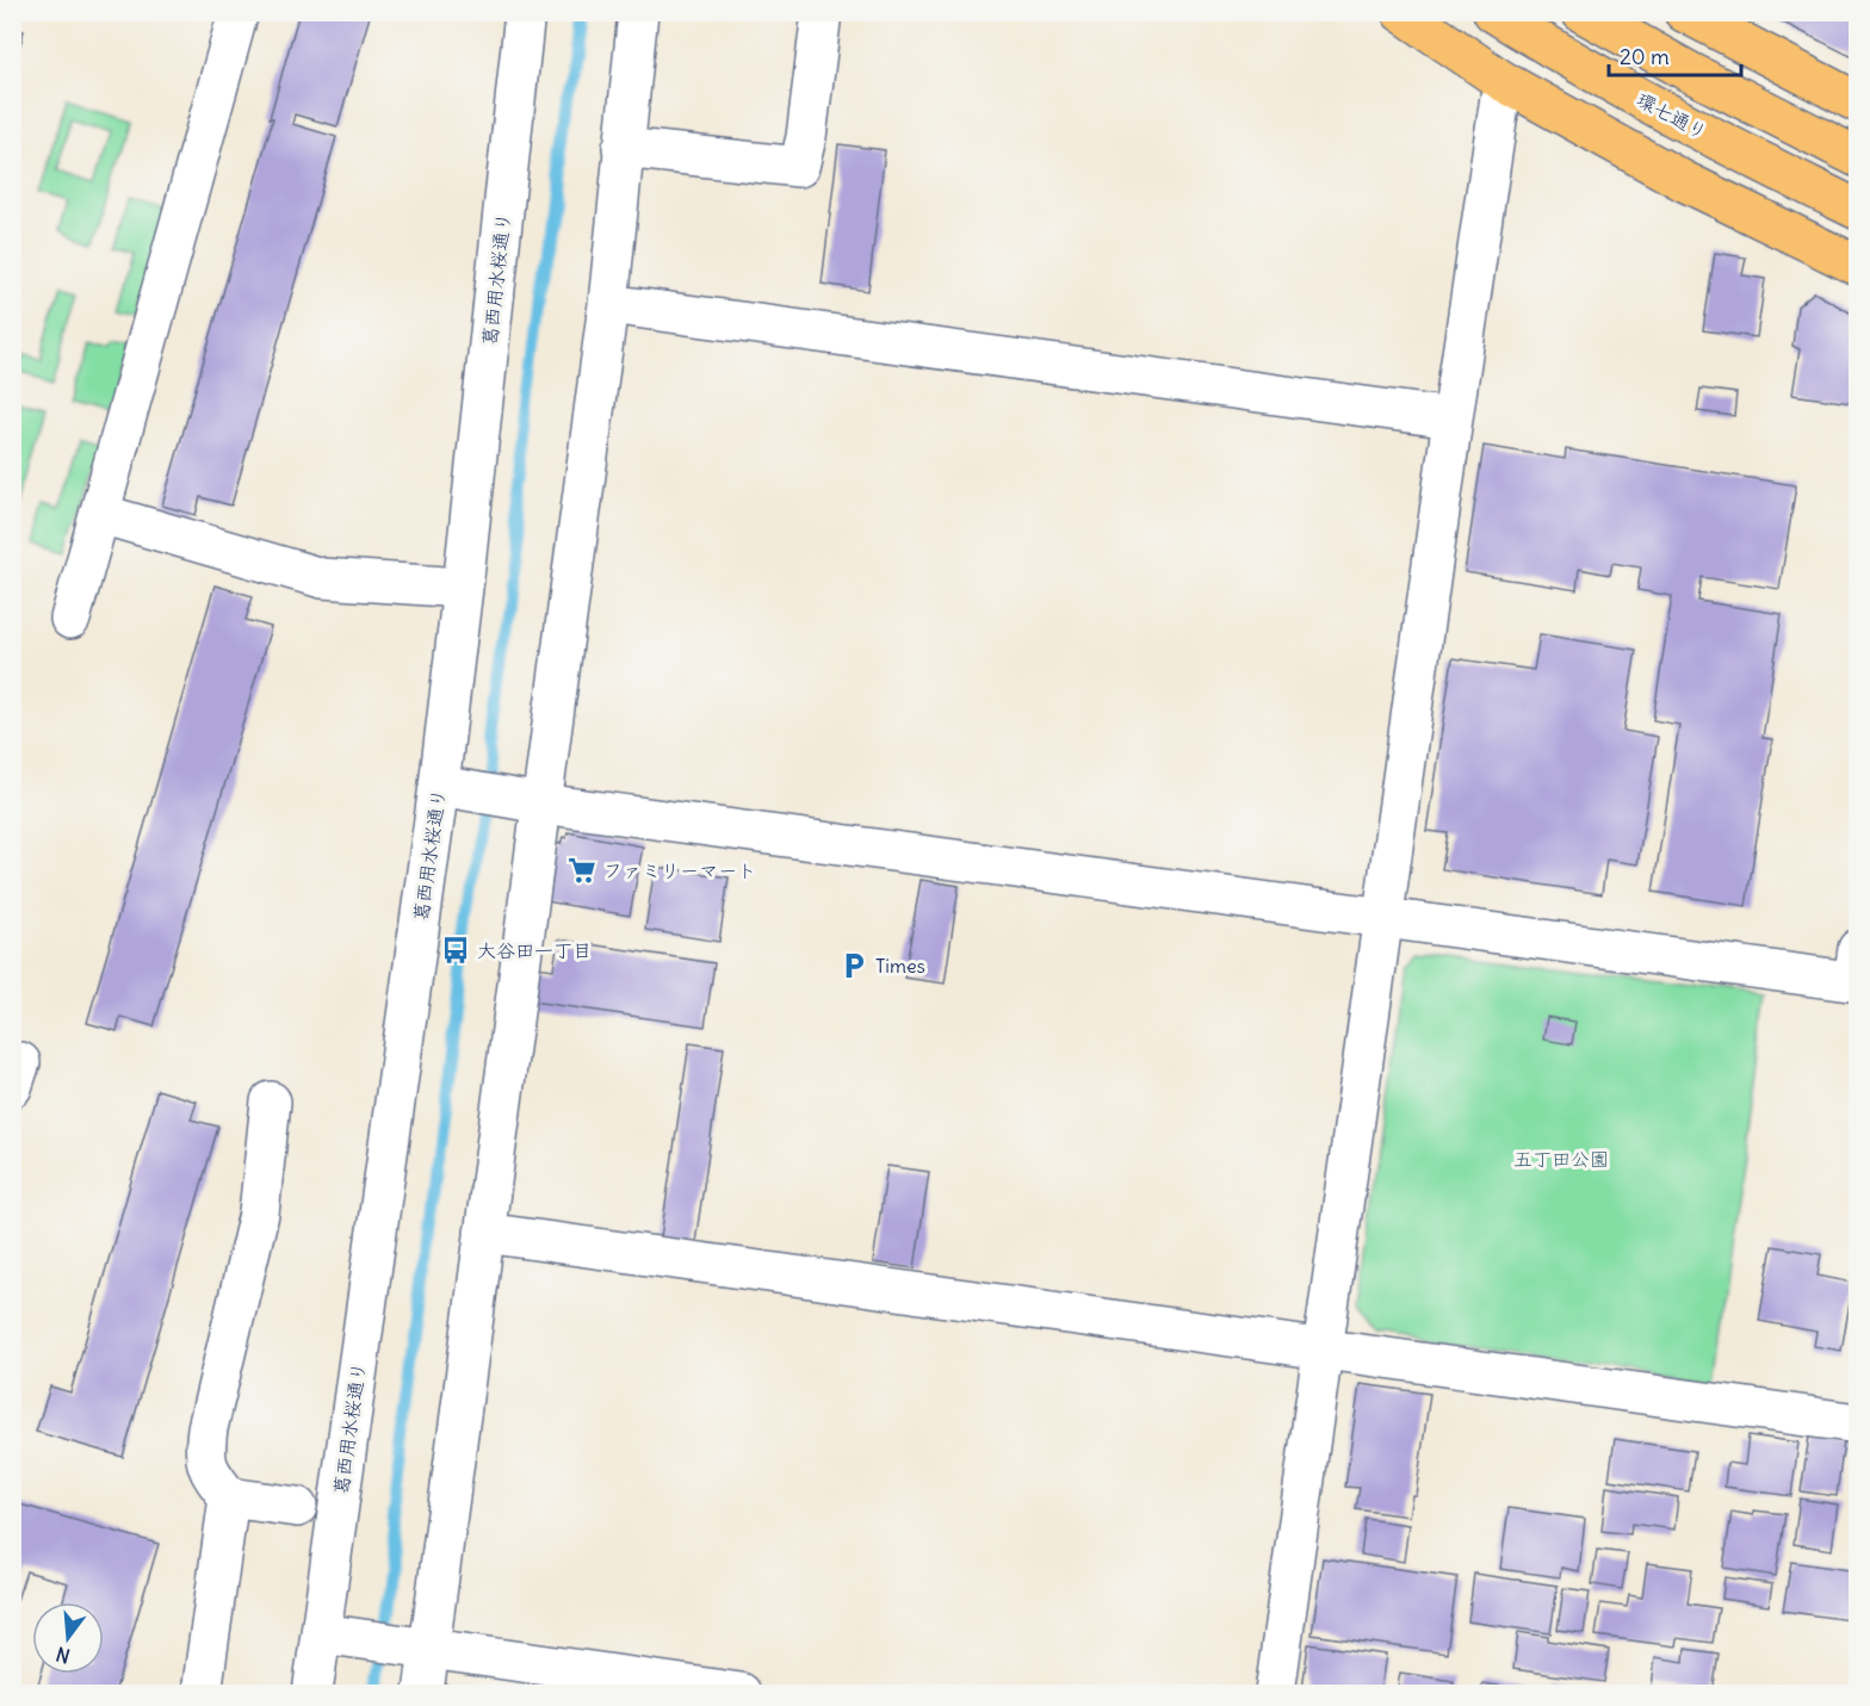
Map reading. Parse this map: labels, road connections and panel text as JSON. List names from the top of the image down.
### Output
{
  "streets": {
    "main road": ["環七通り"],
    "street": ["葛西用水桜通り"]
  },
  "parks": ["五丁田公園"],
  "places": {
    "supermarket": ["ファミリーマート"],
    "bus stop": ["大谷田一丁目"],
    "parking": ["Times"]
  },
  "scale_bar": "20 m",
  "north": "bottom"
}
